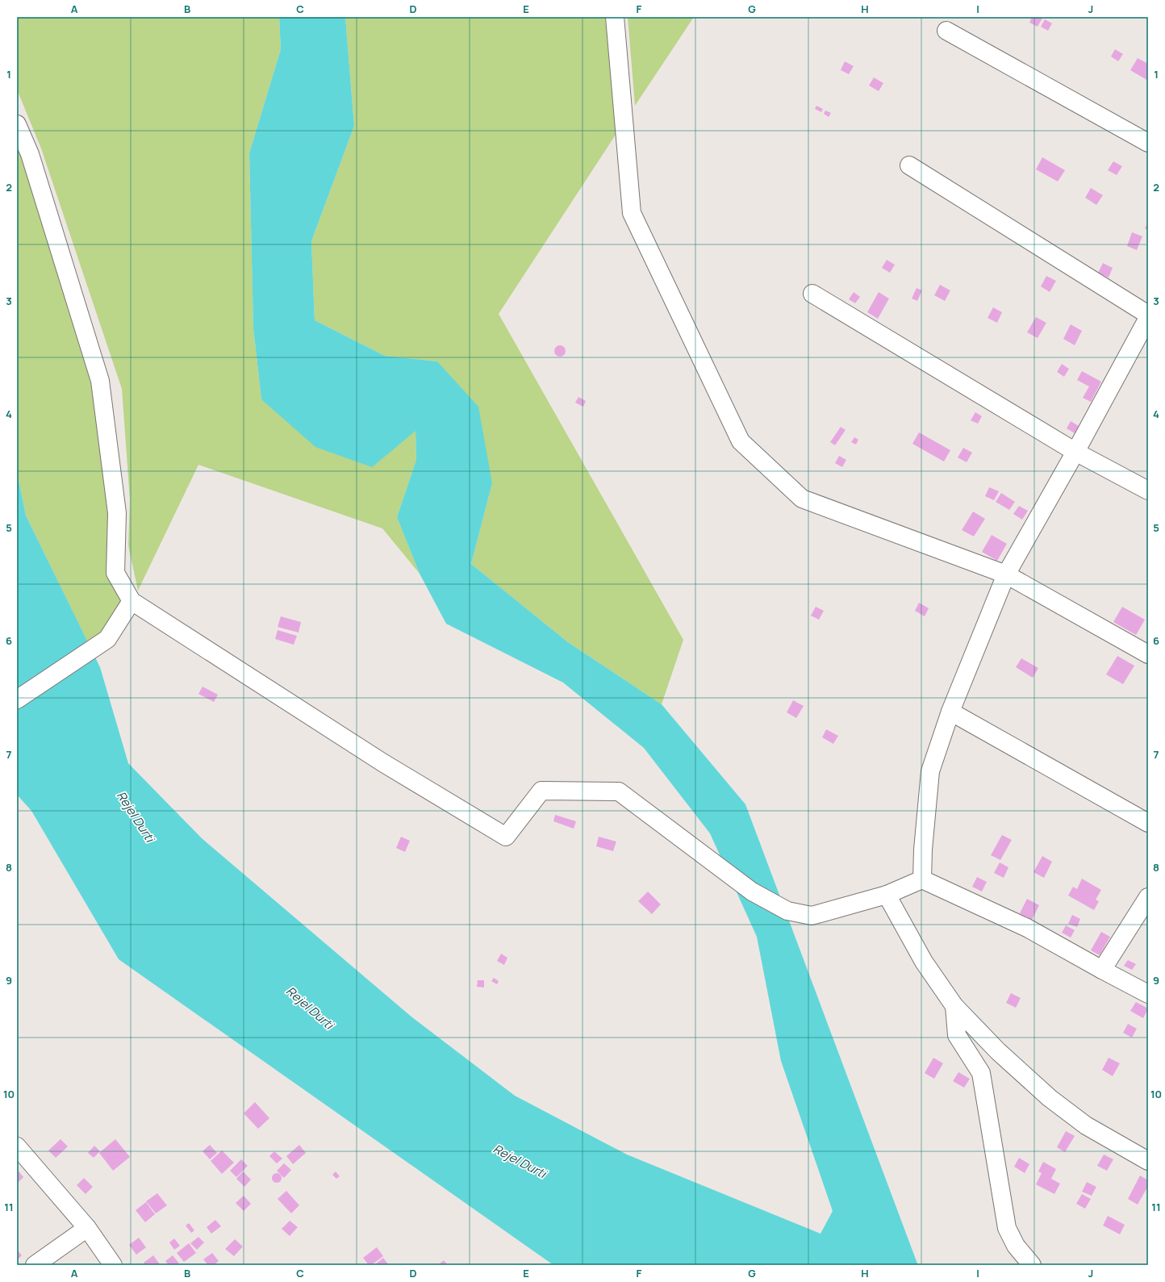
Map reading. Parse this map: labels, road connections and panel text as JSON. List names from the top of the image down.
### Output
{
  "water": ["Rejel Durti"],
  "grid": {
    "columns": [
      "A",
      "B",
      "C",
      "D",
      "E",
      "F",
      "G",
      "H",
      "I",
      "J"
    ],
    "rows": [
      "1",
      "2",
      "3",
      "4",
      "5",
      "6",
      "7",
      "8",
      "9",
      "10",
      "11"
    ]
  }
}
